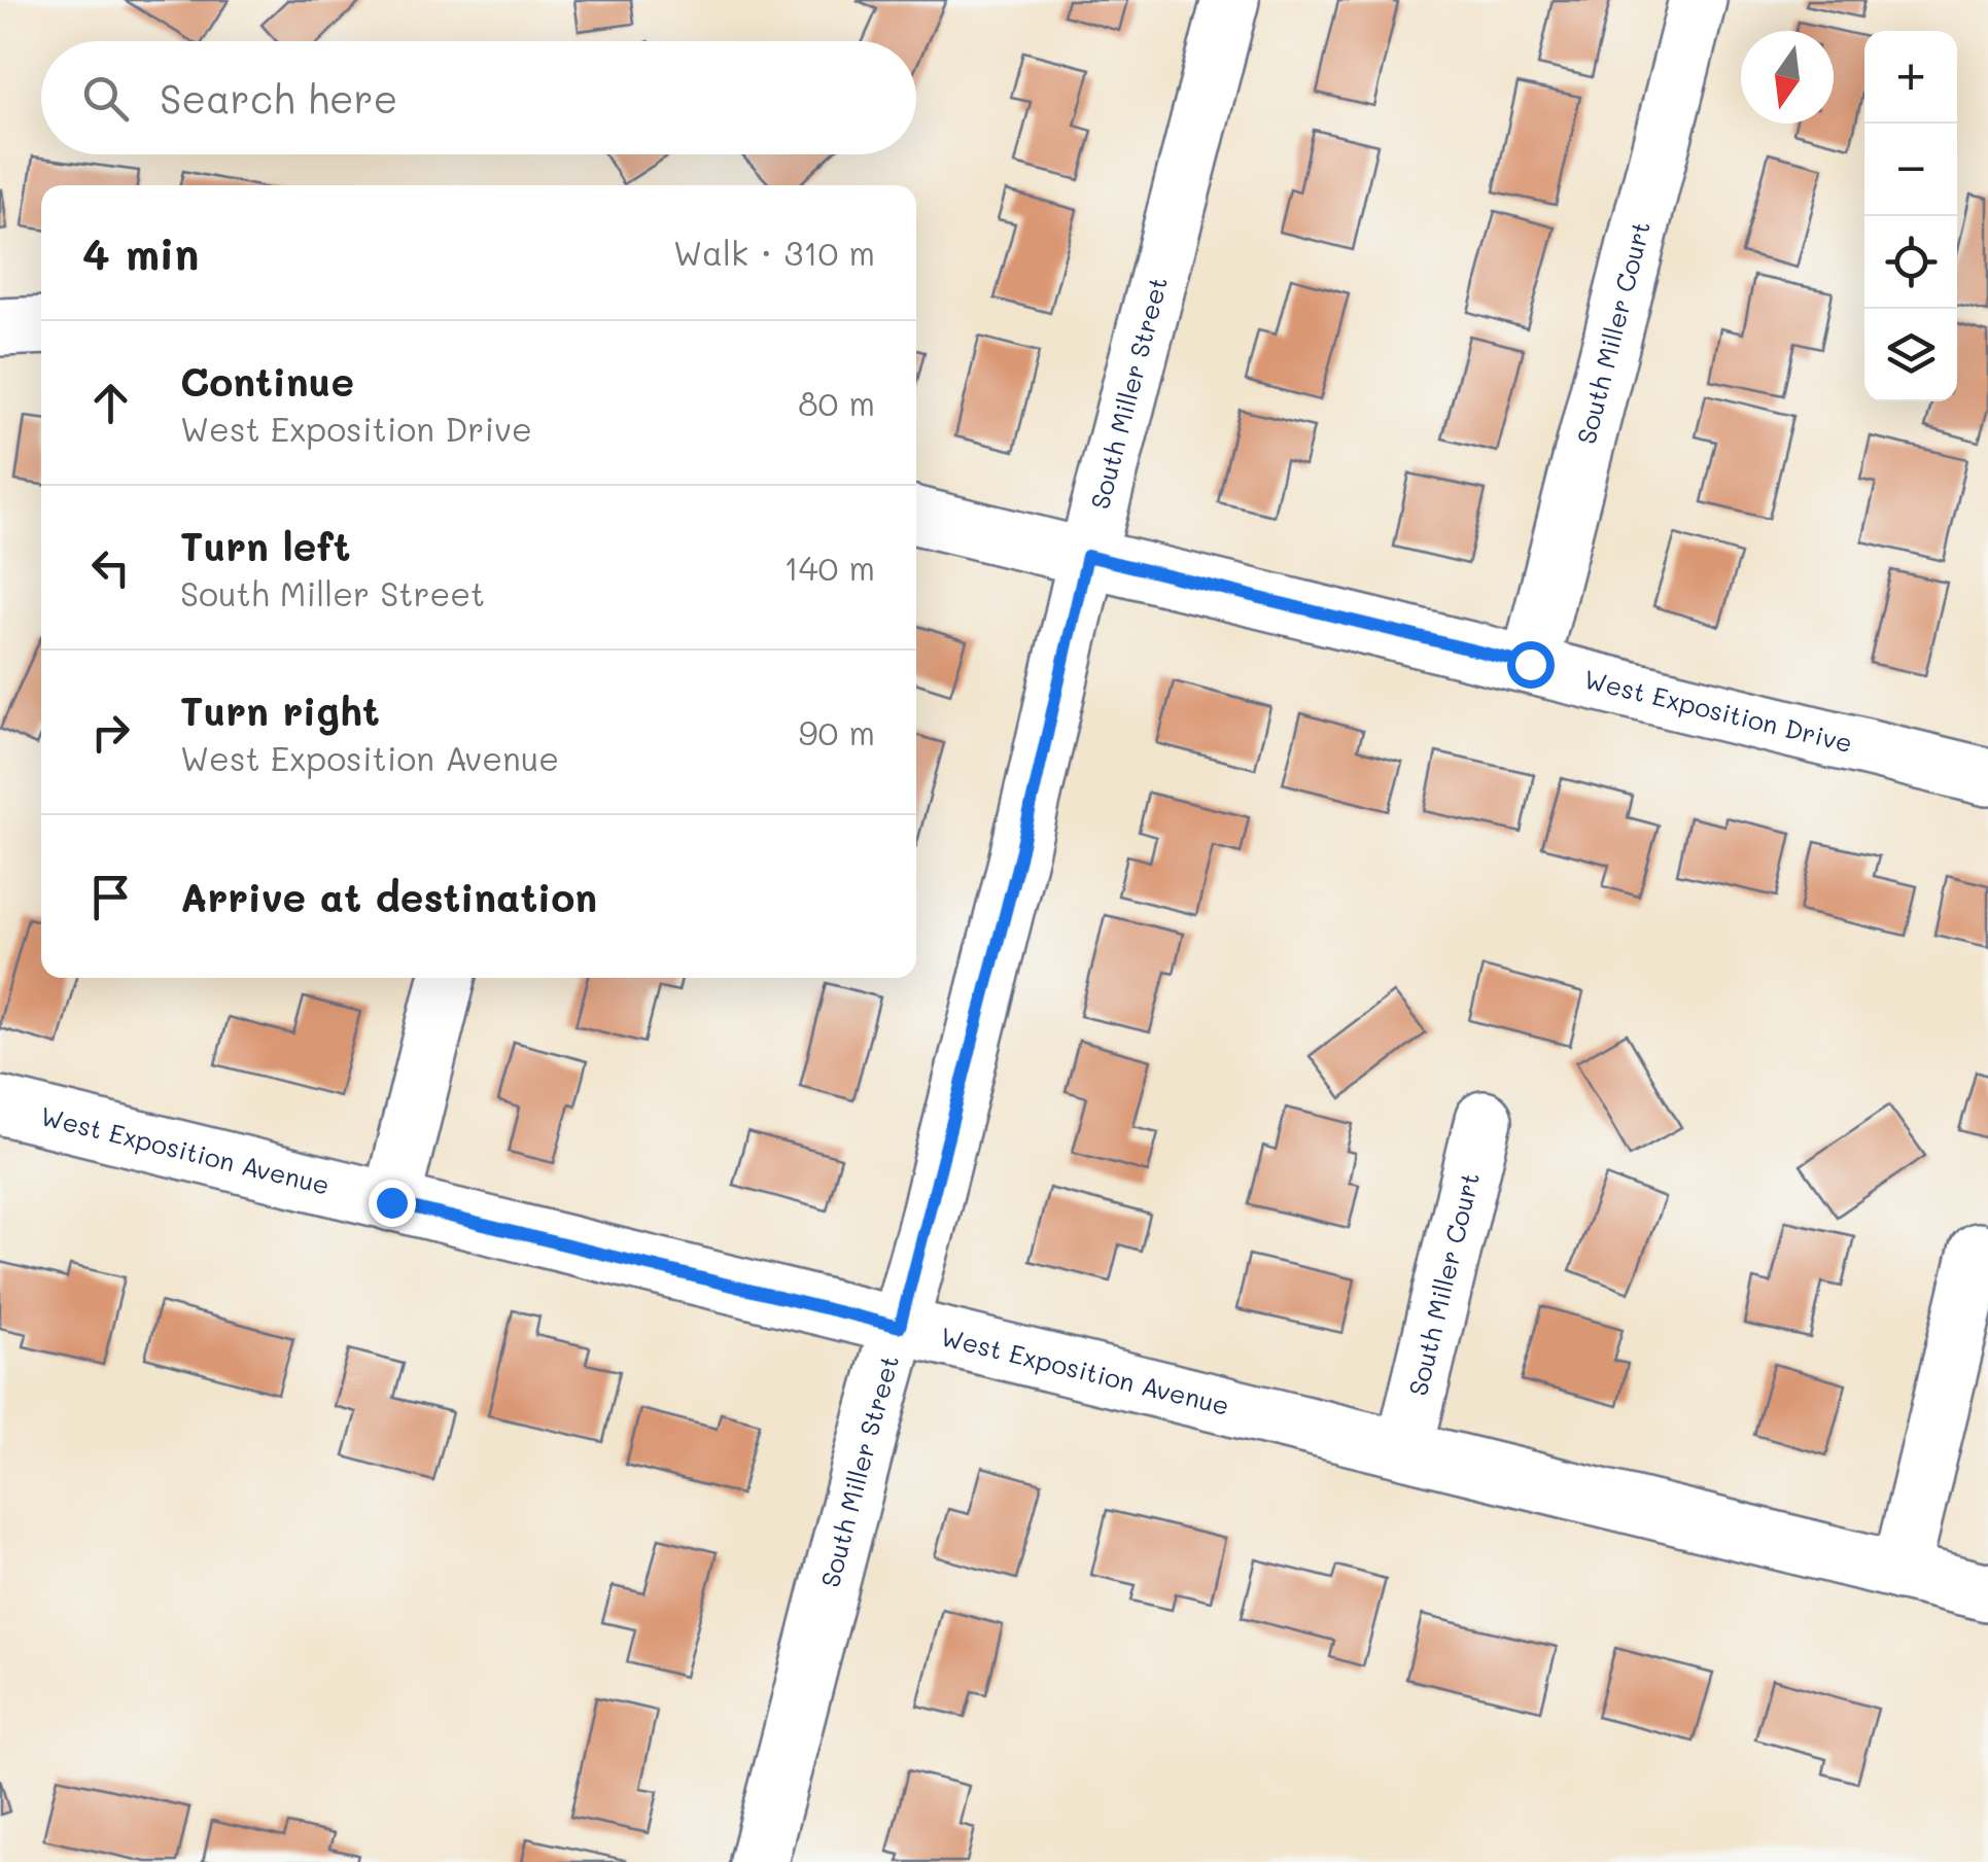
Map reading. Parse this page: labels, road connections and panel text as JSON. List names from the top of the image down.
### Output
{
  "streets": {
    "street": [
      "South Miller Court",
      "South Miller Street",
      "West Exposition Drive",
      "West Exposition Avenue"
    ]
  },
  "crossings": [
    ["South Miller Court", "West Exposition Drive"],
    ["South Miller Court", "West Exposition Avenue"],
    ["South Miller Street", "West Exposition Drive"],
    ["South Miller Street", "West Exposition Avenue"]
  ],
  "north": "bottom",
  "page": {
    "map_buttons": ["+", "−"],
    "search": "Search here",
    "heading": ["4 min", "Walk · 310 m"],
    "list": [
      ["Continue", "West Exposition Drive", "80 m"],
      ["Turn left", "South Miller Street", "140 m"],
      ["Turn right", "West Exposition Avenue", "90 m"],
      "Arrive at destination"
    ]
  }
}
